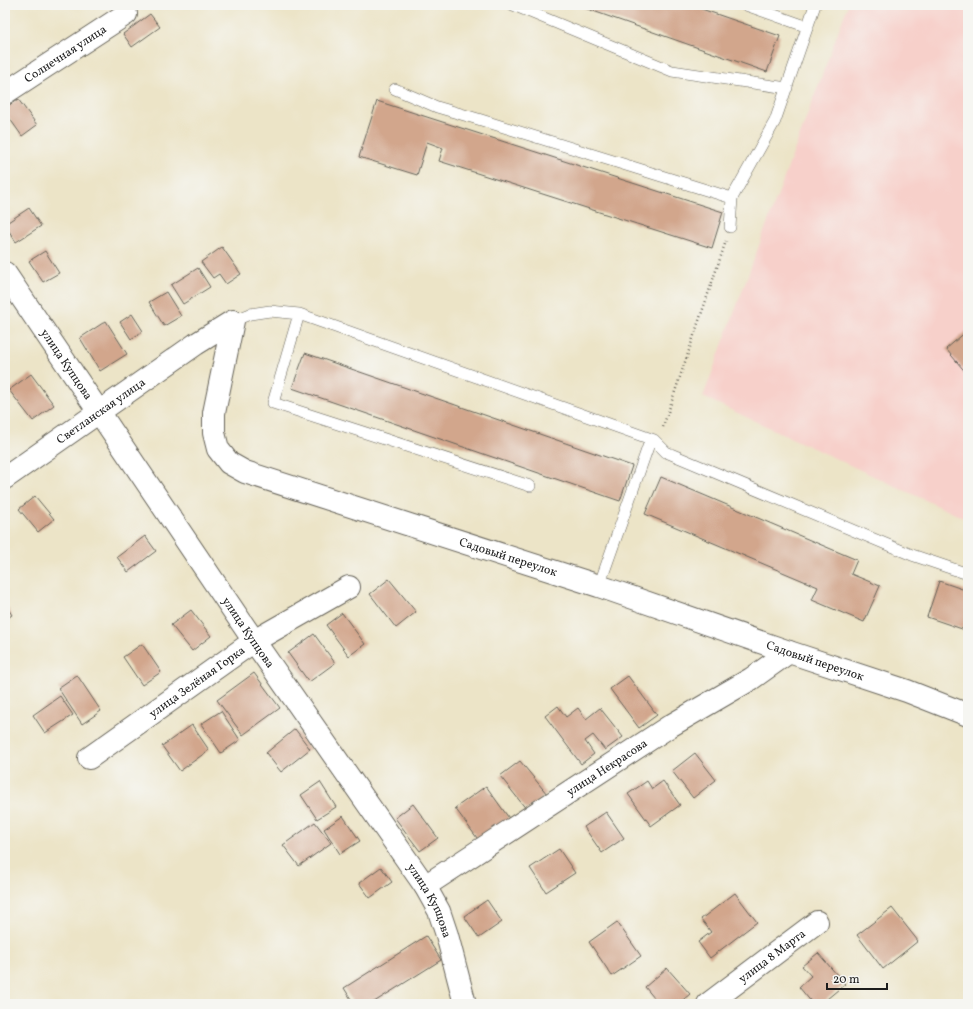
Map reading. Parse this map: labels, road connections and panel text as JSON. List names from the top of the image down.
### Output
{
  "streets": {
    "street": [
      "Солнечная улица",
      "улица Купцова",
      "Светланская улица",
      "Садовый переулок",
      "улица Зелёная Горка",
      "улица Некрасова",
      "улица 8 Марта"
    ]
  },
  "crossings": [
    ["улица Купцова", "Светланская улица"],
    ["улица Купцова", "улица Зелёная Горка"],
    ["улица Купцова", "улица Некрасова"],
    ["Светланская улица", "Садовый переулок"],
    ["Садовый переулок", "улица Некрасова"]
  ],
  "scale_bar": "20 m"
}
